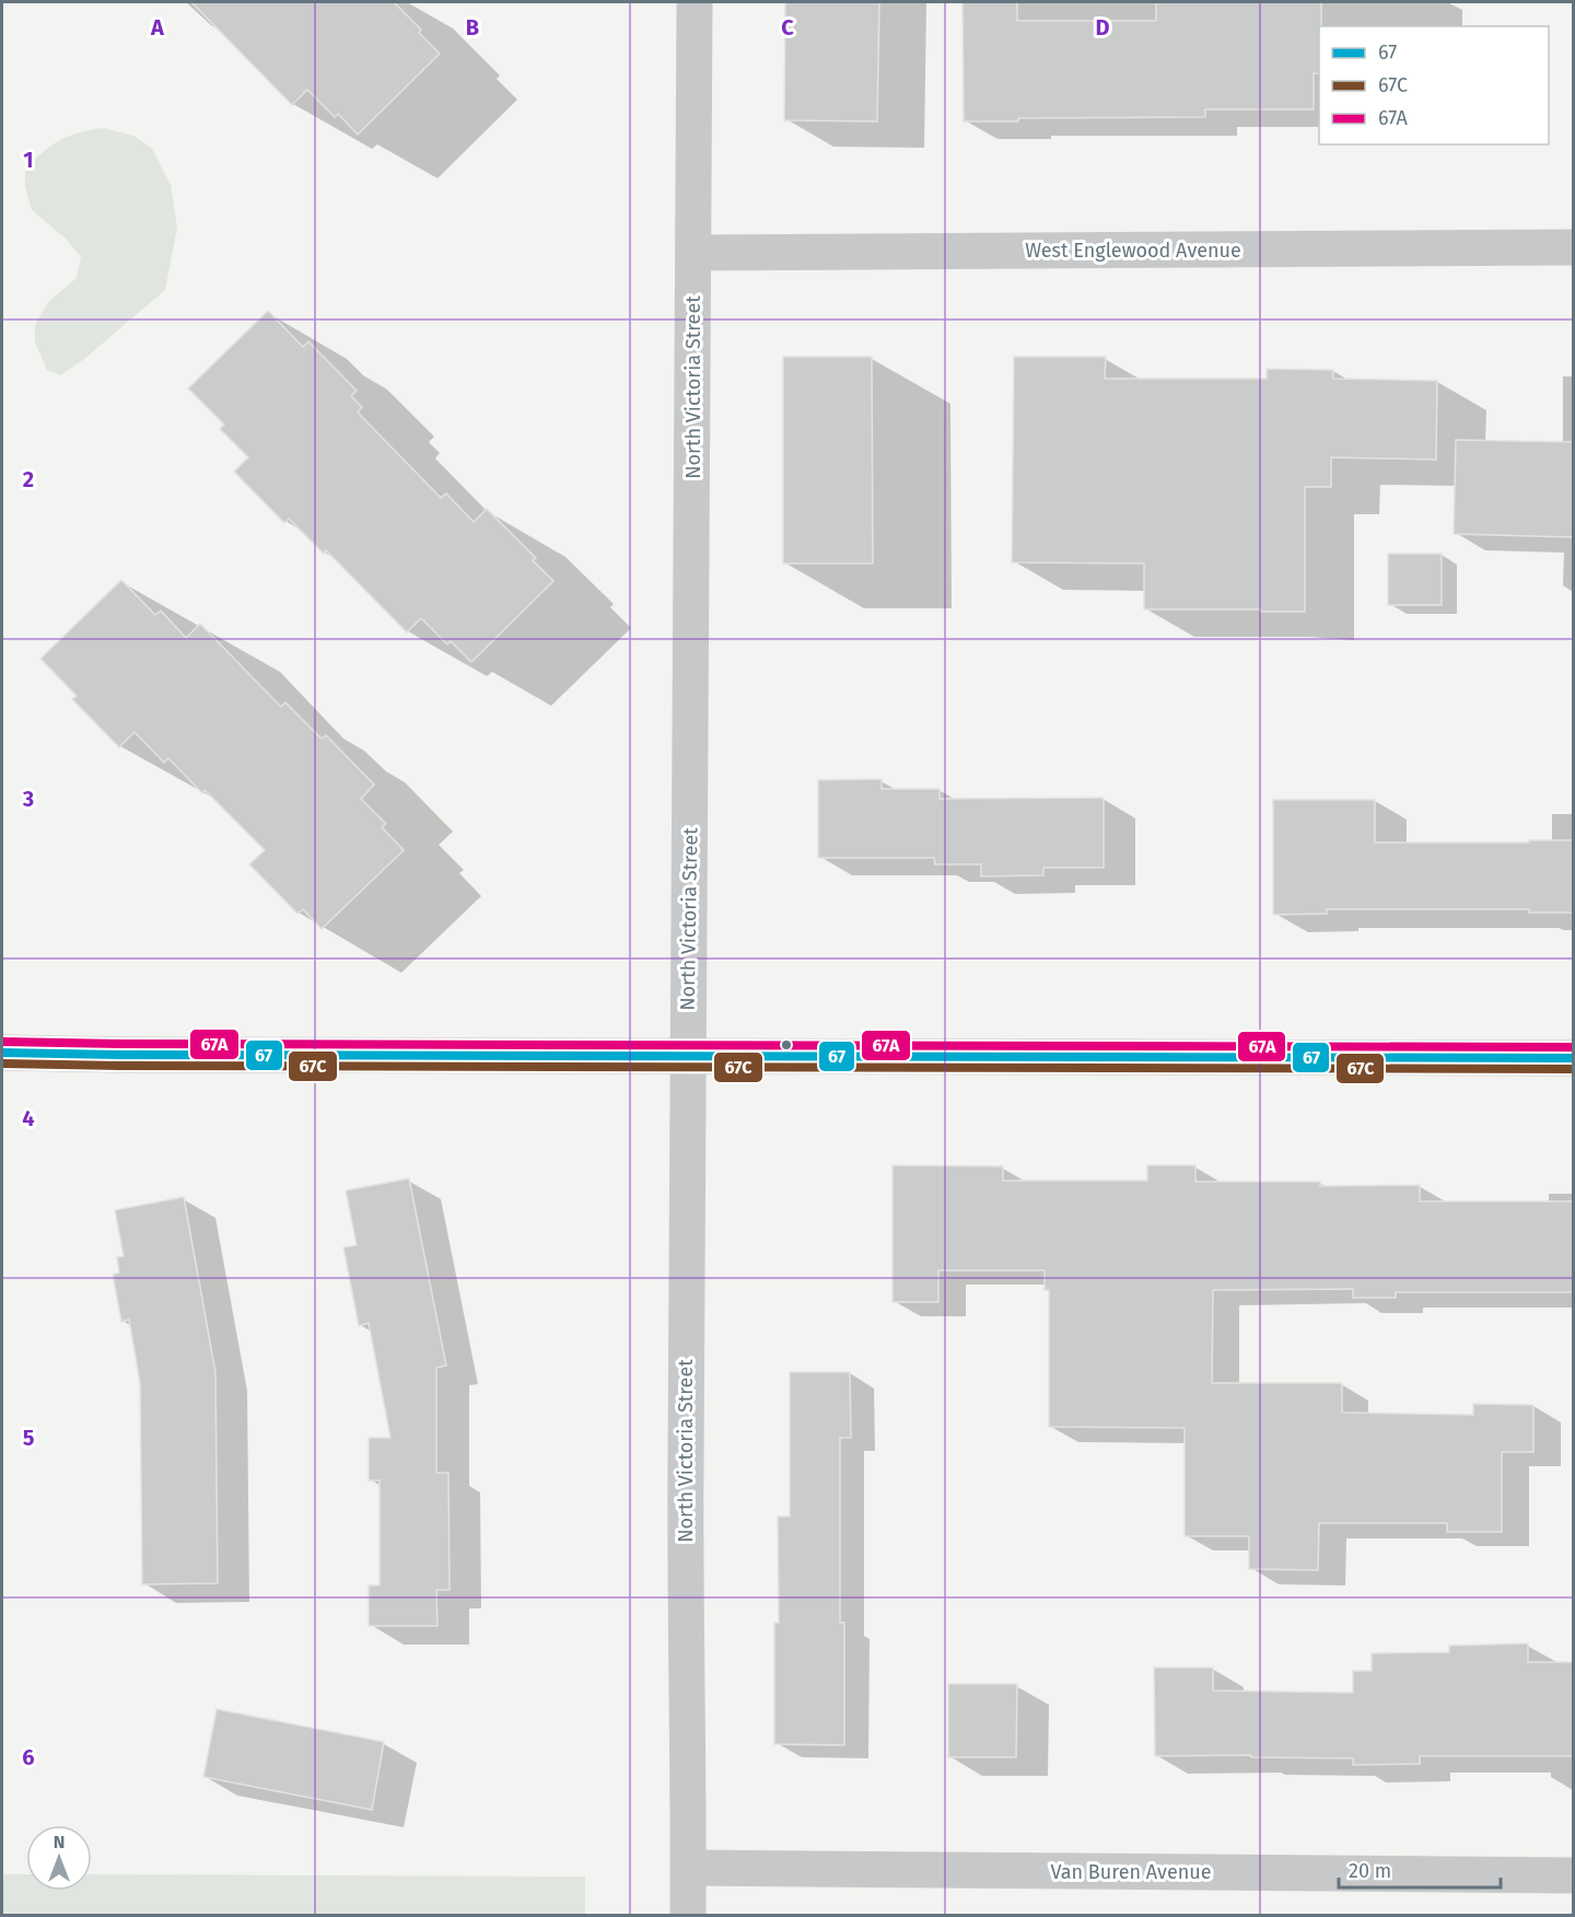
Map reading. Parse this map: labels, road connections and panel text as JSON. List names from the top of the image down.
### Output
{
  "streets": {
    "street": ["West Englewood Avenue", "North Victoria Street", "Van Buren Avenue"]
  },
  "crossings": [
    ["West Englewood Avenue", "North Victoria Street"],
    ["North Victoria Street", "Van Buren Avenue"]
  ],
  "lines": ["transit line 67A", "transit line 67", "transit line 67C"],
  "legend": ["67", "67C", "67A"],
  "scale_bar": "20 m",
  "north": "top",
  "grid": {
    "columns": [
      "A",
      "B",
      "C",
      "D"
    ],
    "rows": [
      "1",
      "2",
      "3",
      "4",
      "5",
      "6"
    ]
  }
}
